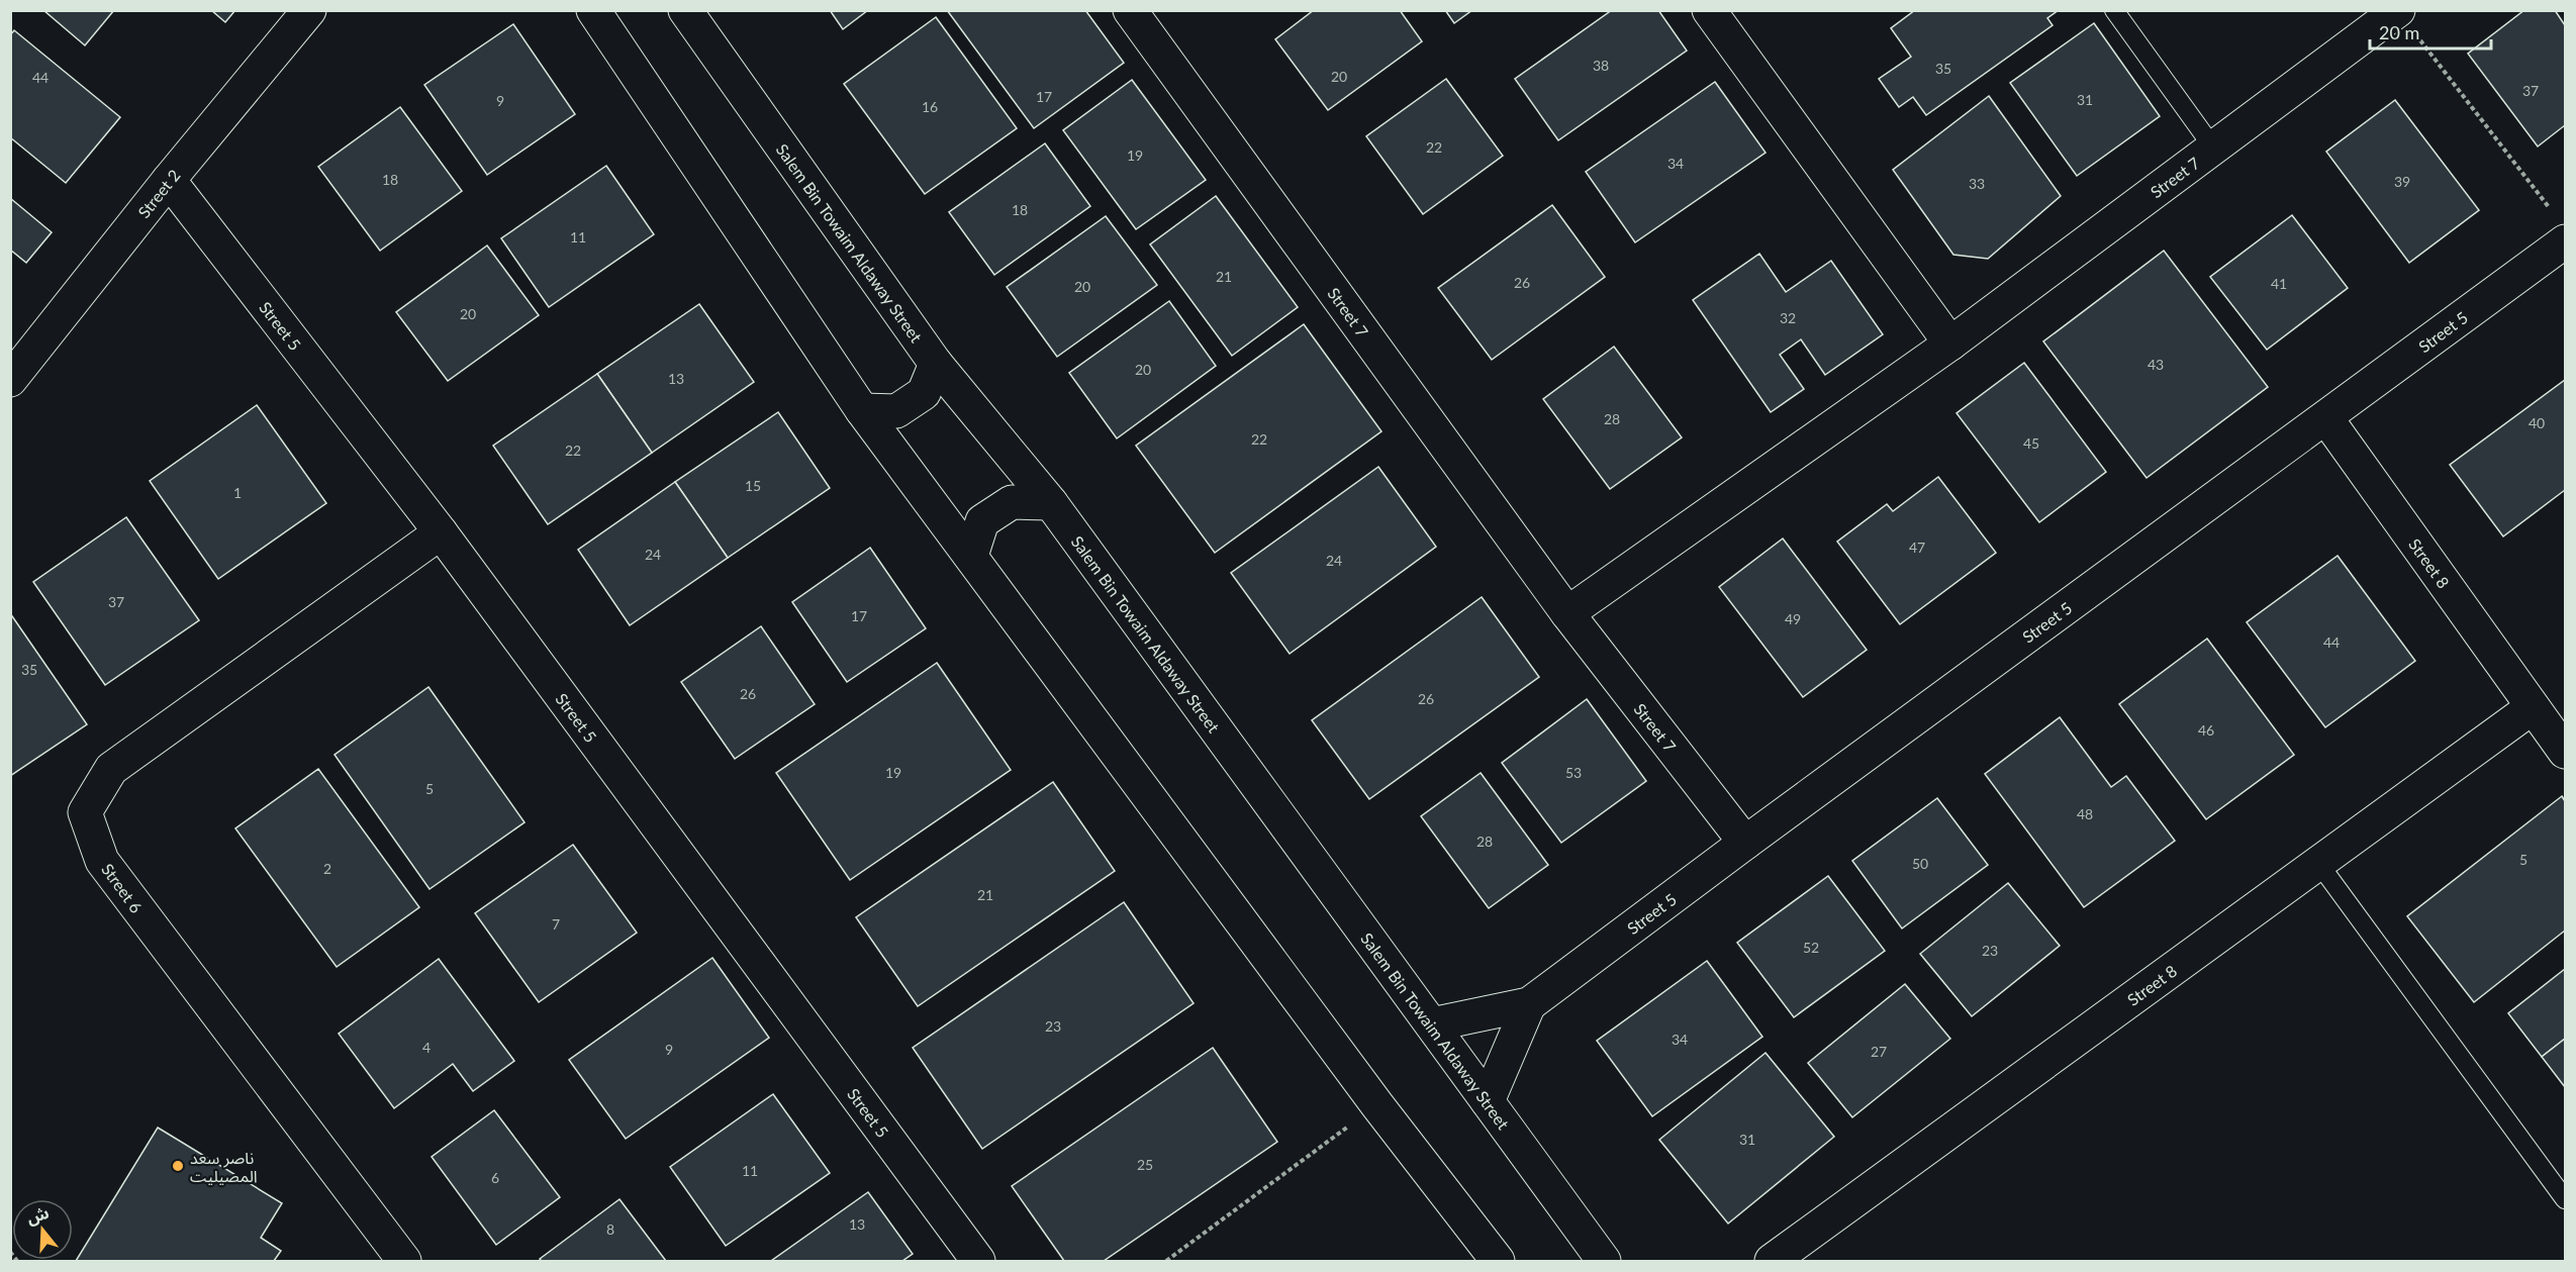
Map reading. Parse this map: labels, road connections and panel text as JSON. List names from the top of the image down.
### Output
{
  "streets": {
    "street": [
      "Street 7",
      "Street 2",
      "Salem Bin Towaim Aldaway Street",
      "Street 5",
      "Street 8",
      "Street 6"
    ]
  },
  "crossings": [
    ["Street 7", "Street 5"],
    ["Street 2", "Street 5"],
    ["Salem Bin Towaim Aldaway Street", "Street 5"],
    ["Street 5", "Street 8"],
    ["Street 5", "Street 6"]
  ],
  "places": ["ناصر سعد المصيليت"],
  "house_numbers": [
    "38",
    "35",
    "20",
    "44",
    "37",
    "17",
    "31",
    "9",
    "16",
    "22",
    "19",
    "34",
    "18",
    "39",
    "33",
    "18",
    "11",
    "21",
    "26",
    "41",
    "20",
    "20",
    "32",
    "43",
    "20",
    "13",
    "28",
    "40",
    "22",
    "45",
    "22",
    "15",
    "1",
    "47",
    "24",
    "24",
    "37",
    "17",
    "49",
    "44",
    "35",
    "26",
    "26",
    "46",
    "19",
    "53",
    "5",
    "48",
    "28",
    "5",
    "50",
    "2",
    "21",
    "7",
    "52",
    "23",
    "23",
    "34",
    "4",
    "9",
    "27",
    "31",
    "25",
    "11",
    "6",
    "13",
    "8"
  ],
  "scale_bar": "20 m",
  "north": "top"
}
